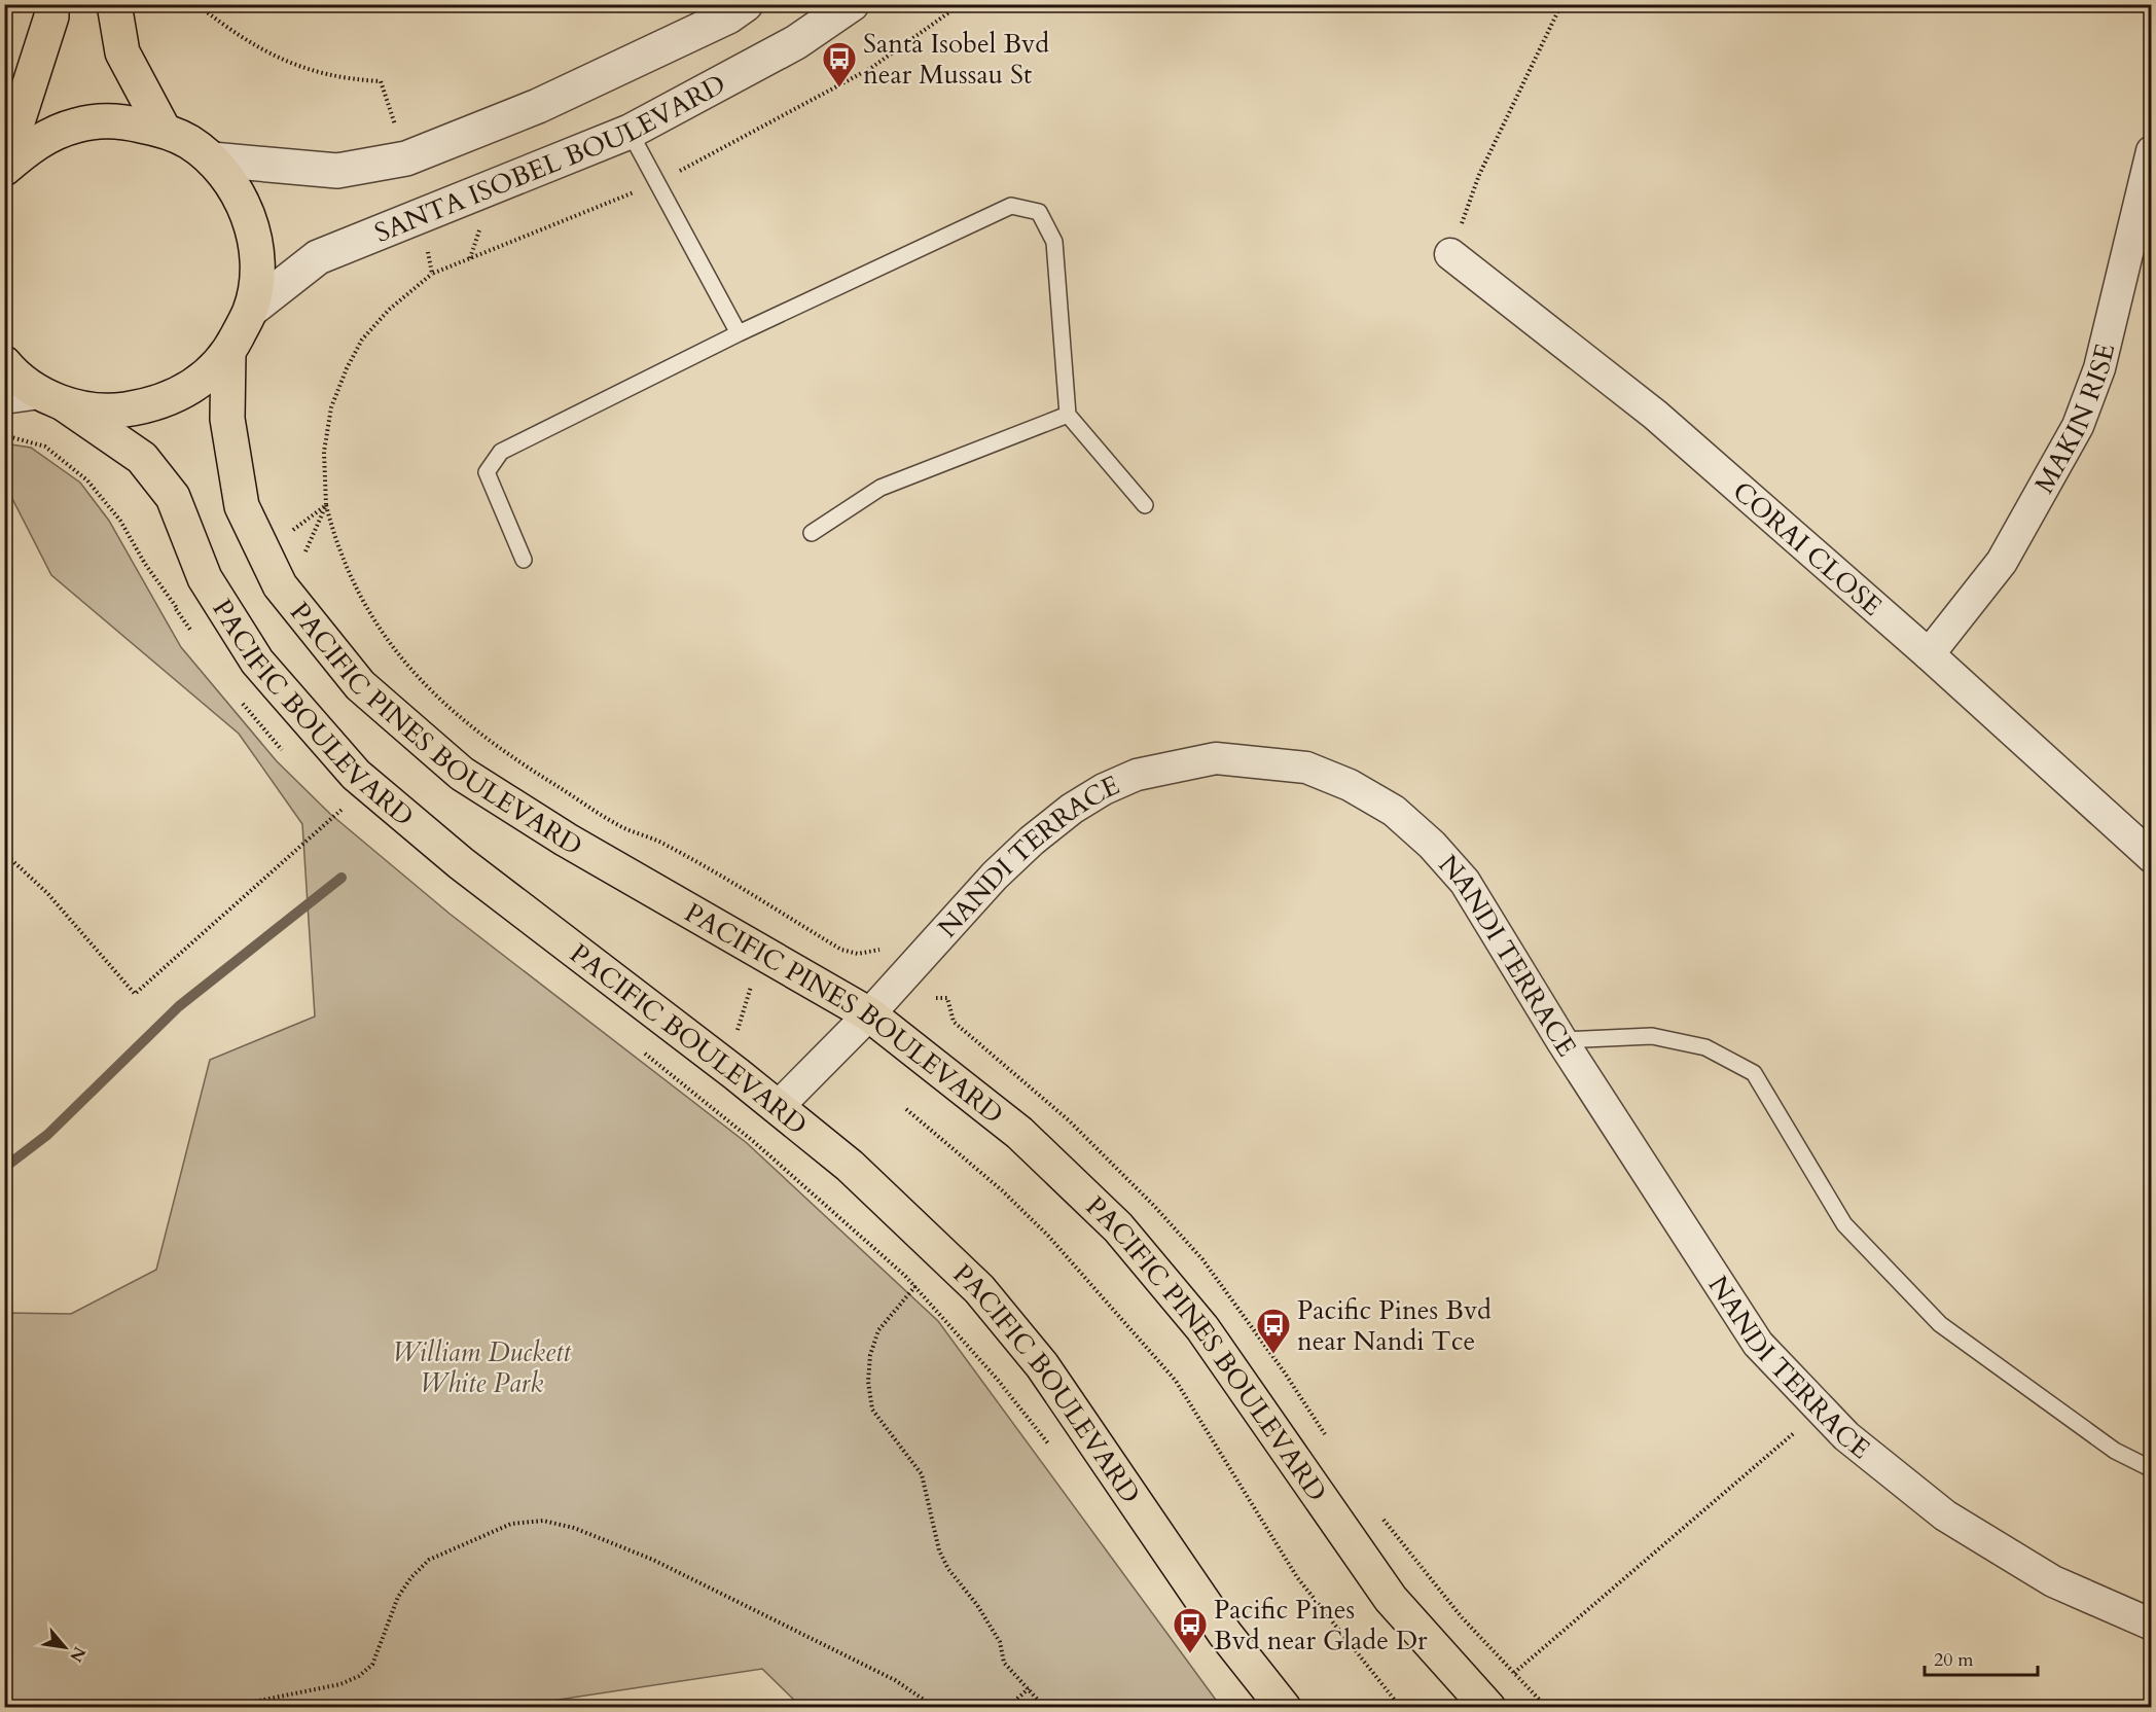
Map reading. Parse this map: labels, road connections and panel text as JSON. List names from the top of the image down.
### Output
{
  "streets": {
    "main road": ["PACIFIC BOULEVARD", "PACIFIC PINES BOULEVARD"],
    "street": [
      "SANTA ISOBEL BOULEVARD",
      "MAKIN RISE",
      "CORAI CLOSE",
      "NANDI TERRACE"
    ]
  },
  "crossings": [
    ["MAKIN RISE", "CORAI CLOSE"],
    ["PACIFIC BOULEVARD", "NANDI TERRACE"],
    ["PACIFIC PINES BOULEVARD", "NANDI TERRACE"]
  ],
  "parks": ["William Duckett White Park"],
  "places": {
    "bus stop": ["Santa Isobel Bvd near Mussau St", "Pacific Pines Bvd near Nandi Tce", "Pacific Pines Bvd near Glade Dr"]
  },
  "scale_bar": "20 m",
  "north": "bottom right"
}
